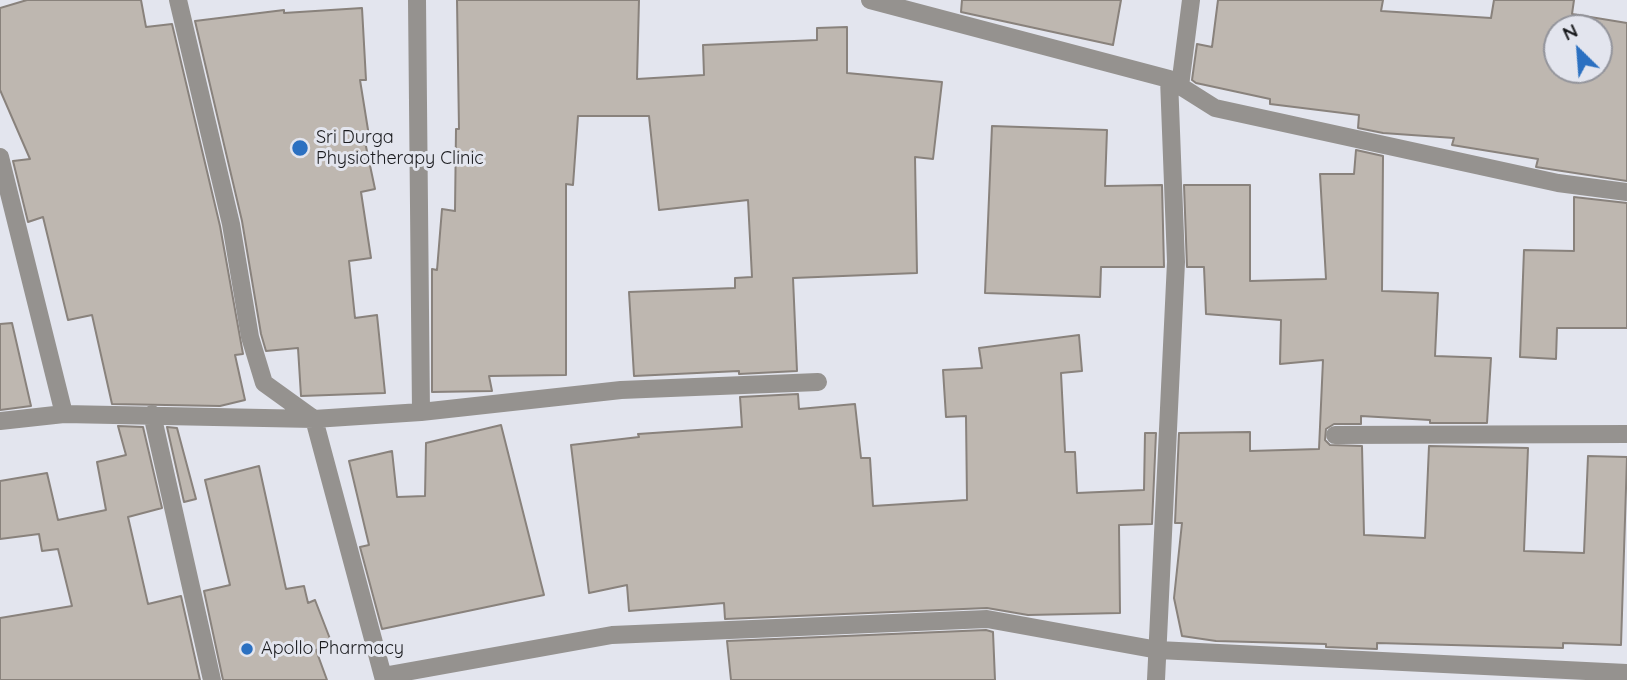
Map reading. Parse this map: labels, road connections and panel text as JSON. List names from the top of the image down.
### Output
{
  "places": ["Sri Durga Physiotherapy Clinic", "Apollo Pharmacy"],
  "north": "top left"
}
